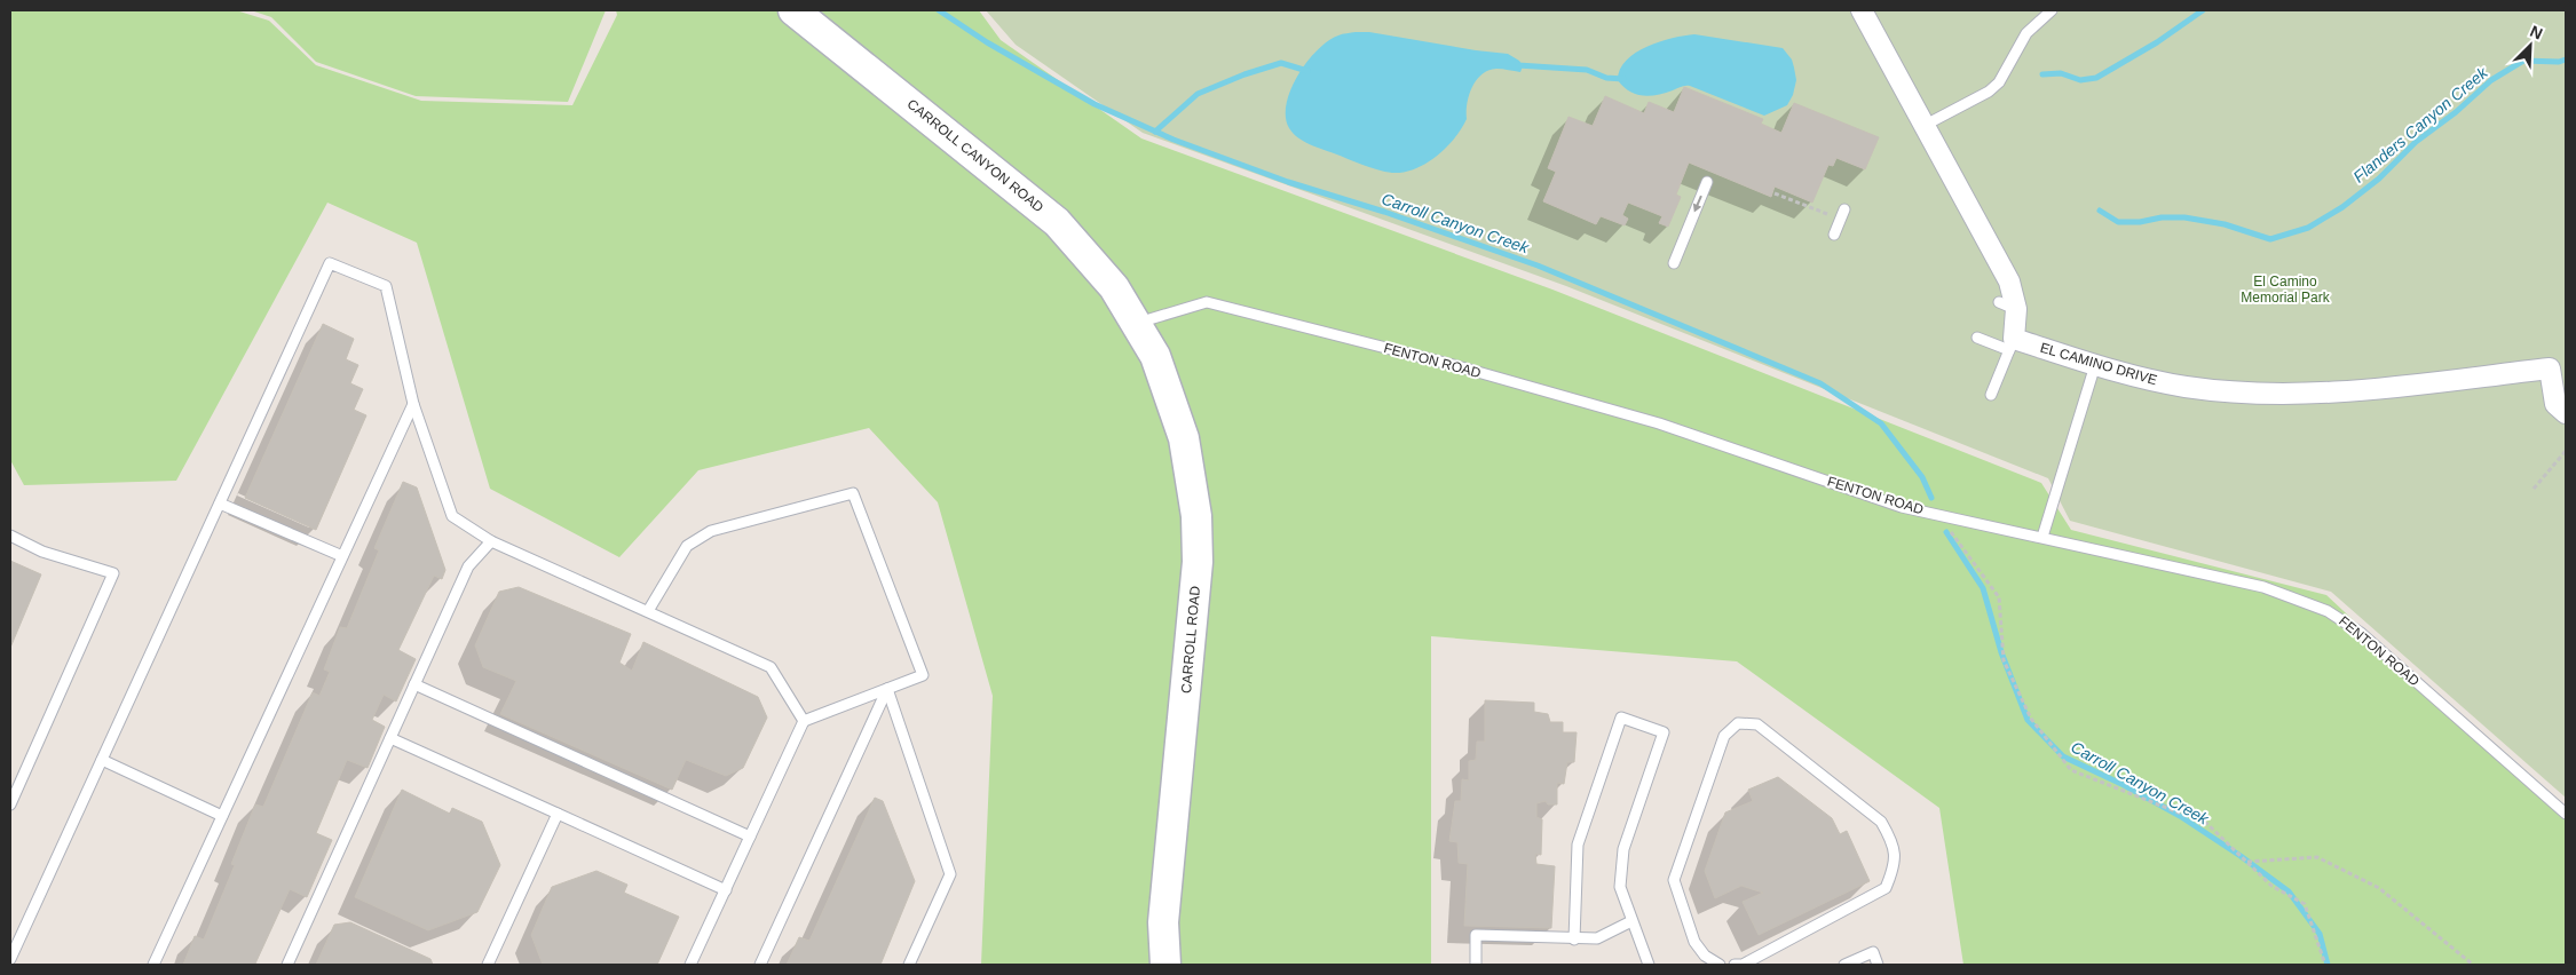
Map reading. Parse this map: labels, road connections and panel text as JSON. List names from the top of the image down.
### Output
{
  "streets": {
    "main road": ["CARROLL CANYON ROAD", "CARROLL ROAD"],
    "street": ["EL CAMINO DRIVE"],
    "lane": ["FENTON ROAD"]
  },
  "crossings": [
    ["CARROLL CANYON ROAD", "FENTON ROAD"],
    ["CARROLL CANYON ROAD", "CARROLL ROAD"],
    ["FENTON ROAD", "CARROLL ROAD"]
  ],
  "water": ["Flanders Canyon Creek", "Carroll Canyon Creek"],
  "parks": ["El Camino Memorial Park"],
  "north": "top right"
}
